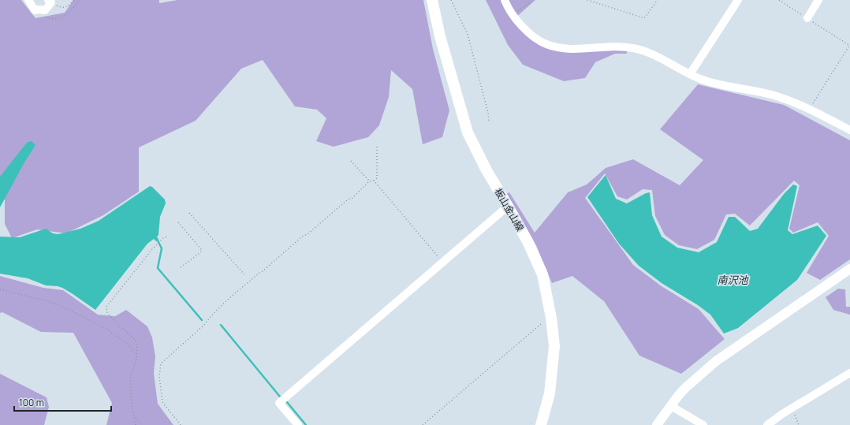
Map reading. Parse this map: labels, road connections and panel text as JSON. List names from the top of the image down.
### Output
{
  "streets": {
    "main road": ["板山金山線"]
  },
  "water": ["南沢池"],
  "scale_bar": "100 m"
}
